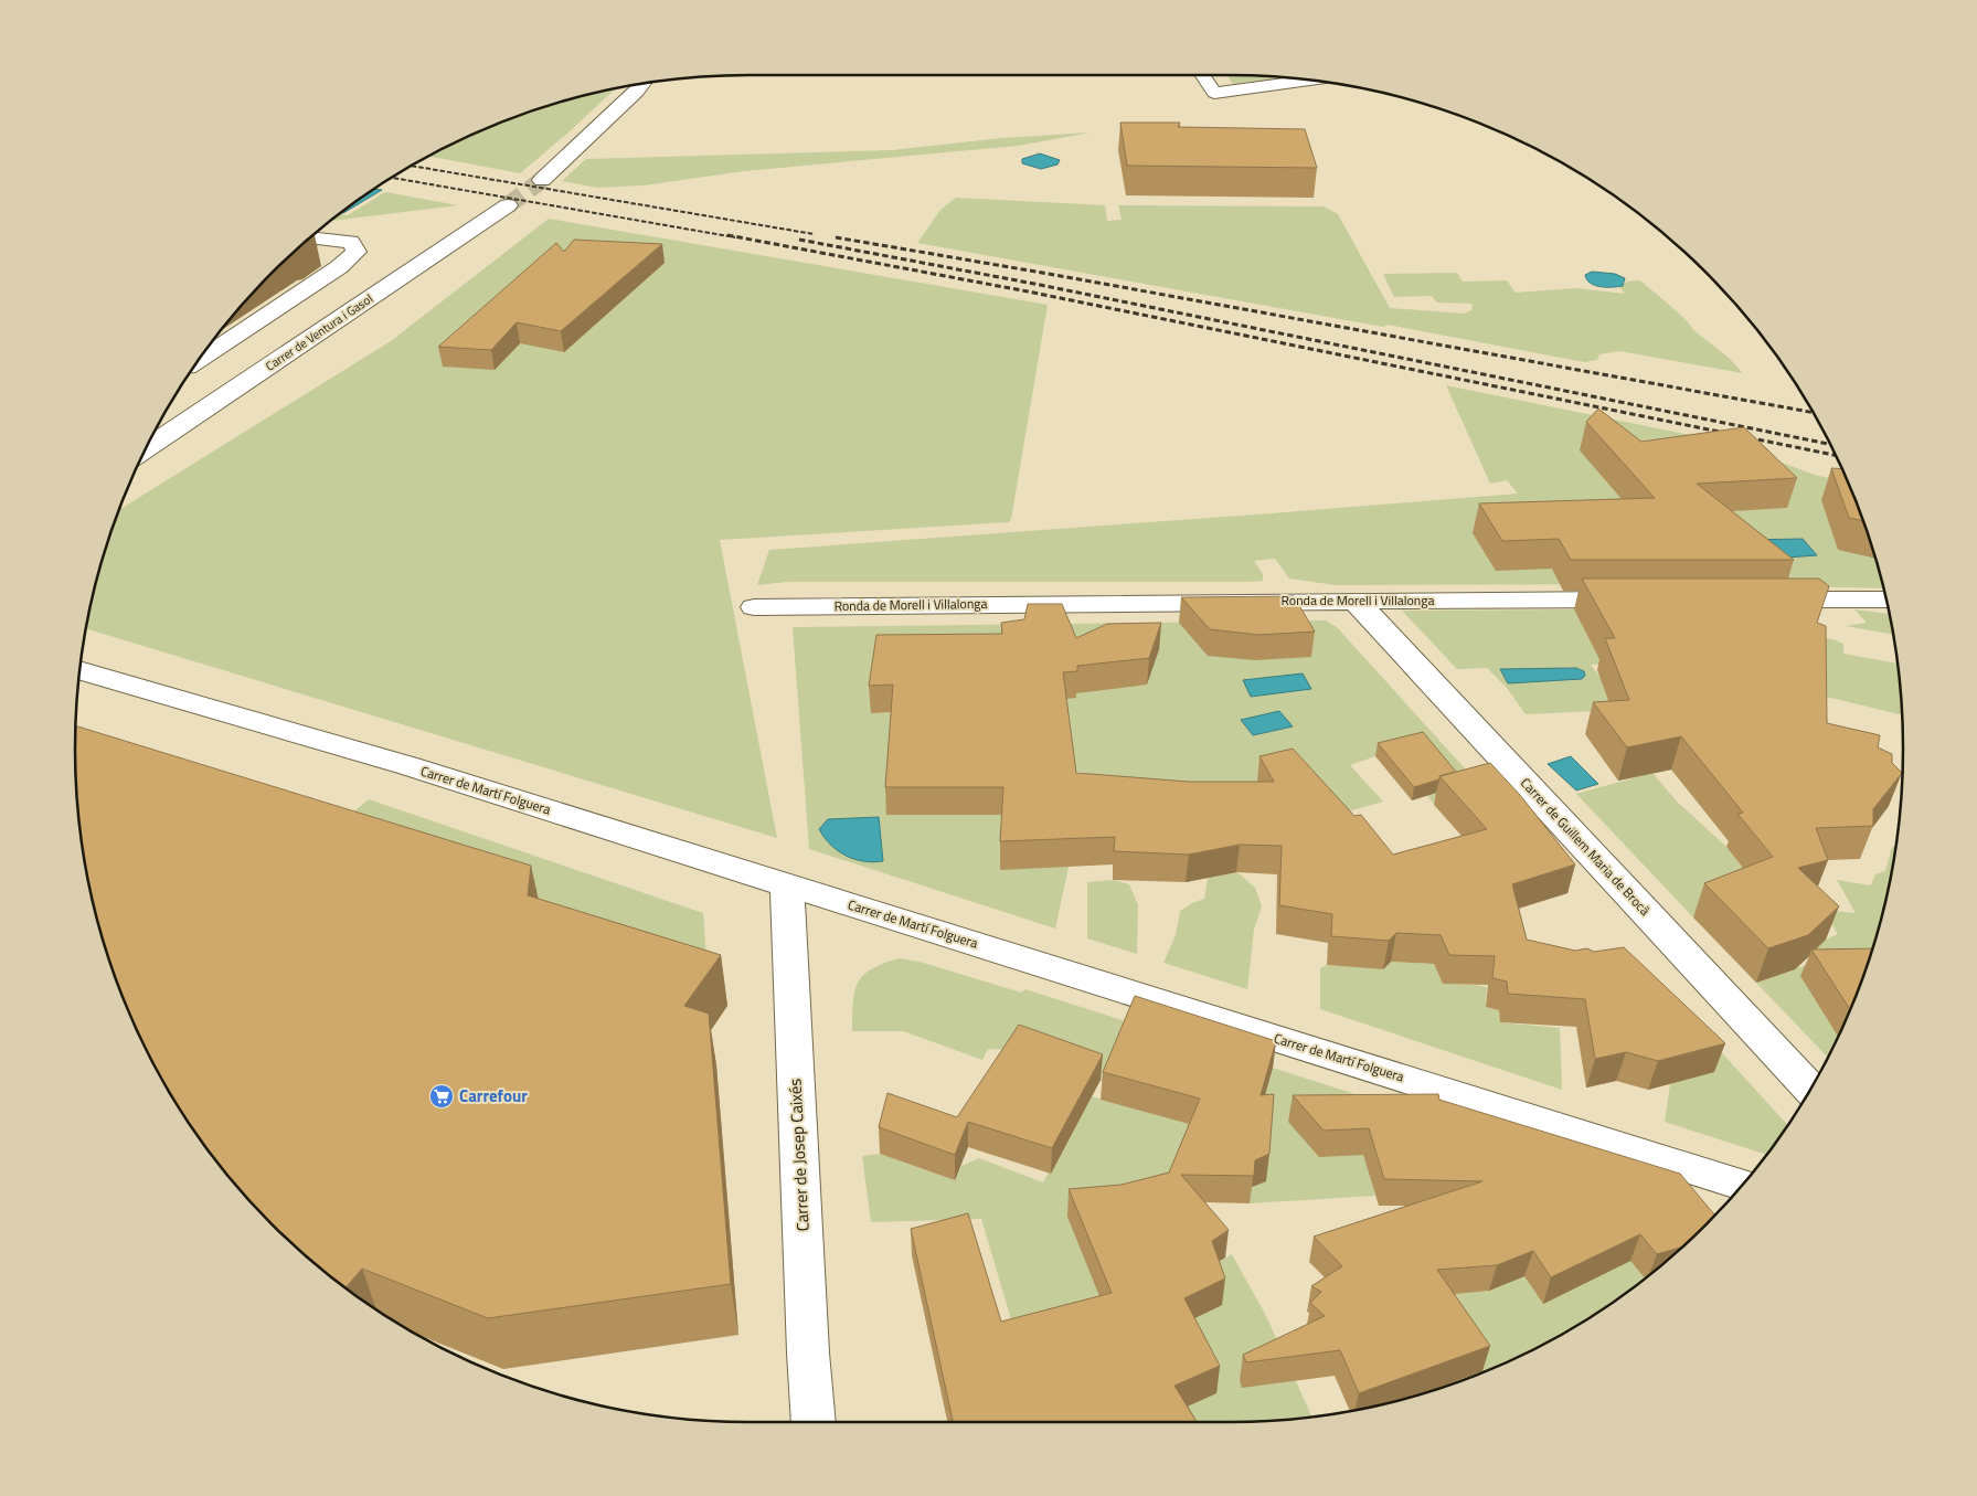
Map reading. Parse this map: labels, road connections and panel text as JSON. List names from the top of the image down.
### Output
{
  "streets": {
    "street": [
      "Carrer de Ventura i Gasol",
      "Ronda de Morell i Villalonga",
      "Carrer de Martí Folguera",
      "Carrer de Guillem Maria de Brocà",
      "Carrer de Josep Caixés"
    ]
  },
  "crossings": [
    ["Ronda de Morell i Villalonga", "Carrer de Guillem Maria de Brocà"],
    ["Carrer de Martí Folguera", "Carrer de Josep Caixés"]
  ],
  "places": {
    "supermarket": ["Carrefour"]
  }
}
